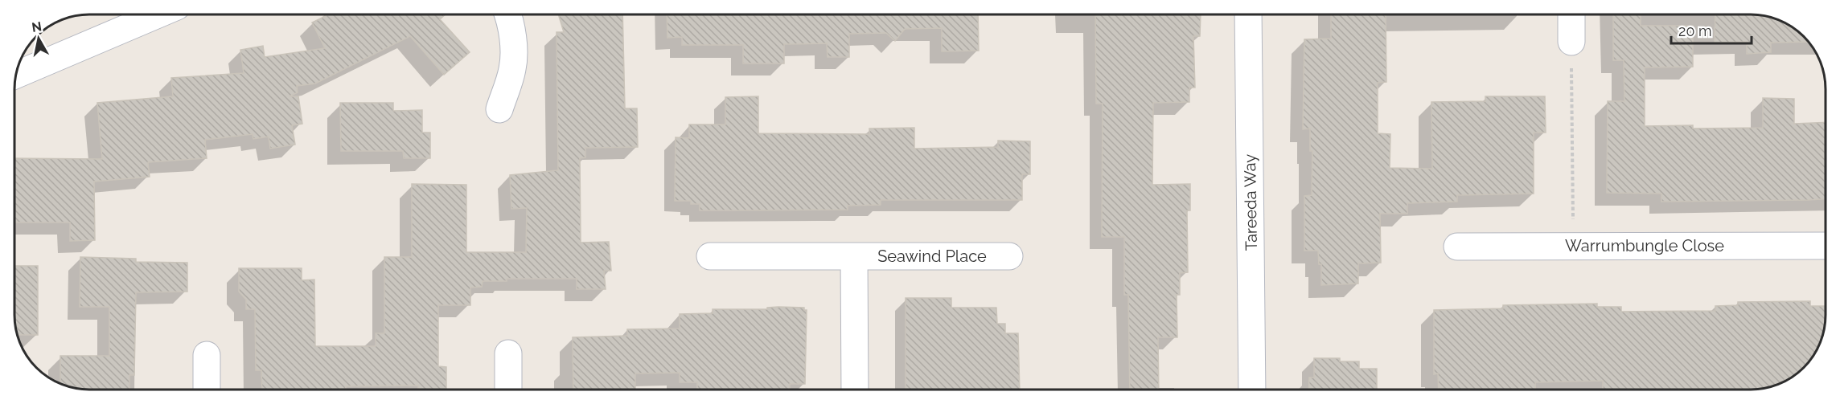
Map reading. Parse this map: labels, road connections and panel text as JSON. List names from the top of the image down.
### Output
{
  "streets": {
    "street": ["Tareeda Way", "Warrumbungle Close", "Seawind Place"]
  },
  "scale_bar": "20 m",
  "north": "top"
}
